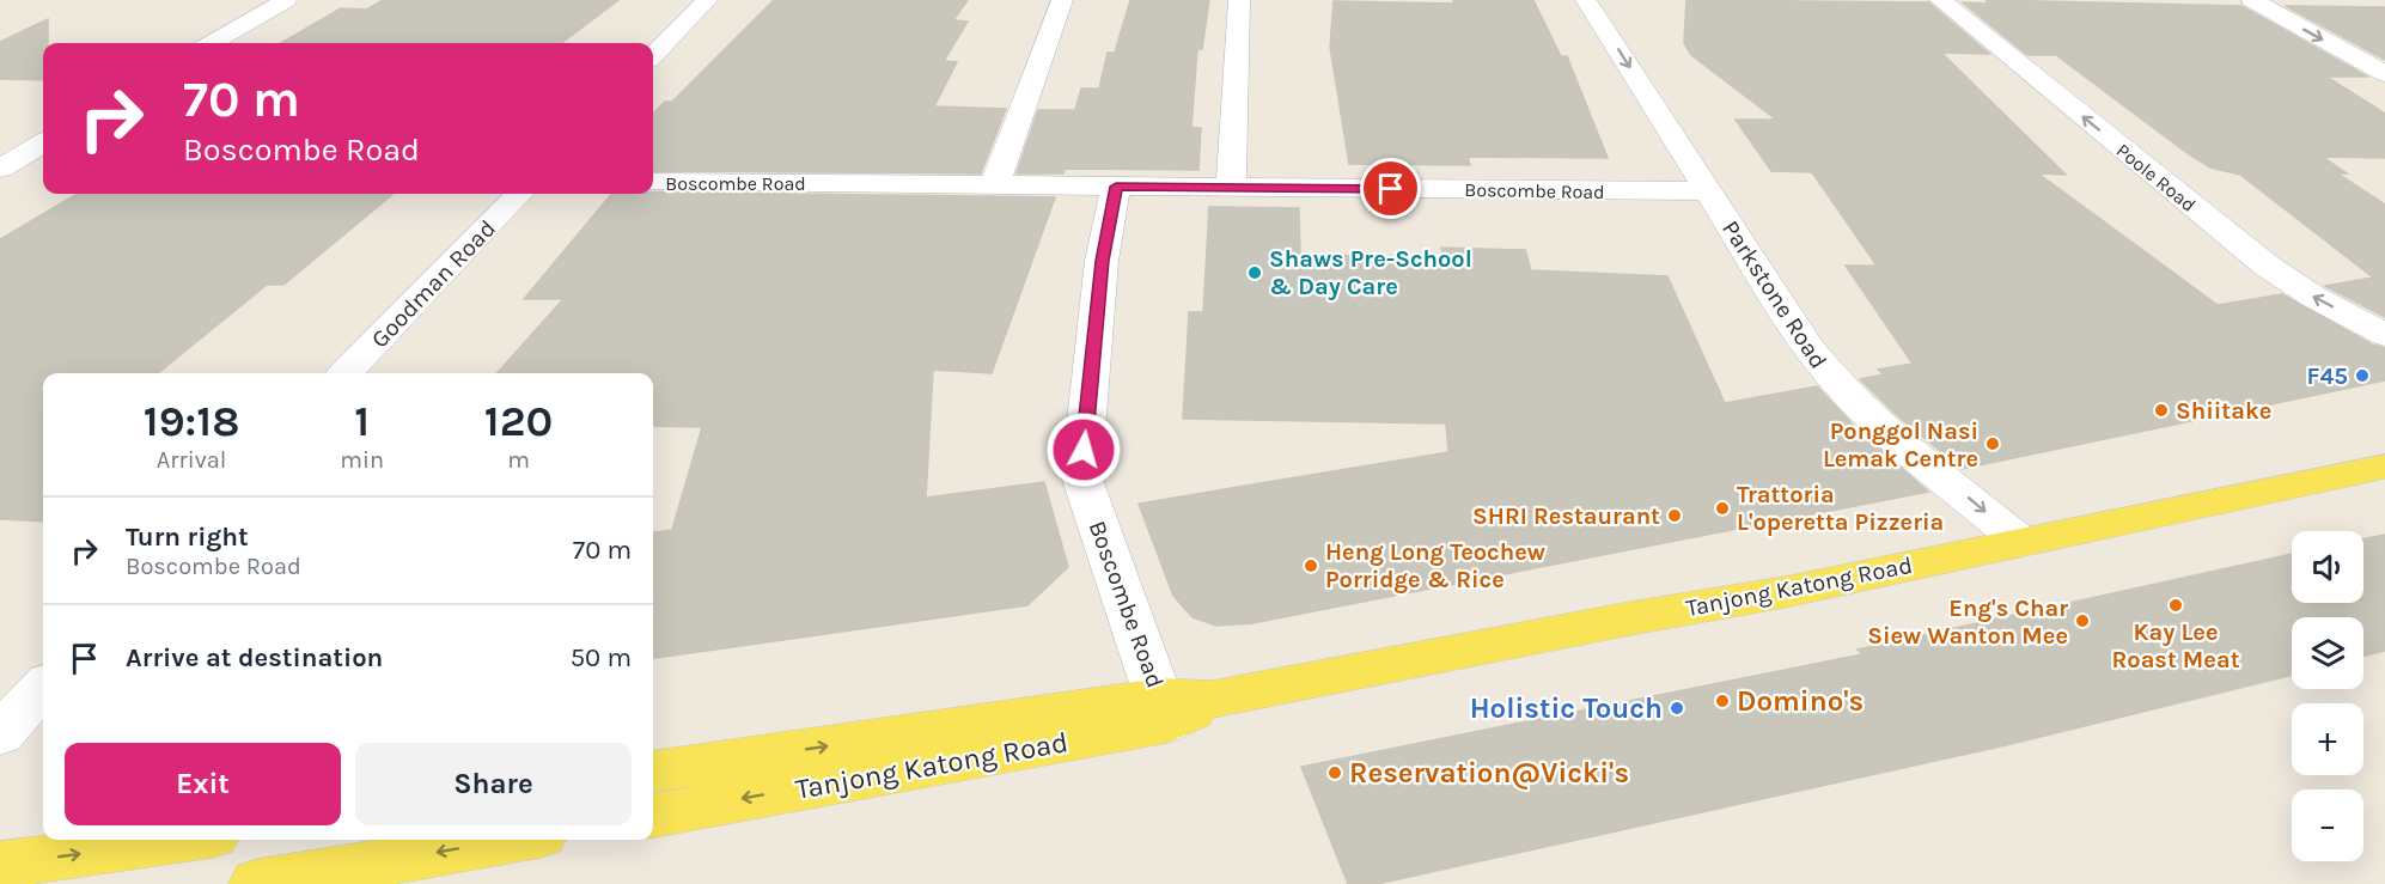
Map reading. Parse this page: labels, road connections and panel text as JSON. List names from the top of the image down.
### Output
{
  "streets": {
    "main road": ["Tanjong Katong Road"],
    "street": [
      "Poole Road",
      "Boscombe Road",
      "Goodman Road",
      "Parkstone Road"
    ]
  },
  "crossings": [
    ["Boscombe Road", "Parkstone Road"],
    ["Boscombe Road", "Tanjong Katong Road"],
    ["Parkstone Road", "Tanjong Katong Road"]
  ],
  "one_way": ["Poole Road", "Parkstone Road"],
  "places": [
    "Shaws Pre-School & Day Care",
    "F45",
    "Shiitake",
    "Ponggol Nasi Lemak Centre",
    "Trattoria L'operetta Pizzeria",
    "SHRI Restaurant",
    "Heng Long Teochew Porridge & Rice",
    "Kay Lee Roast Meat",
    "Eng's Char Siew Wanton Mee",
    "Domino's",
    "Holistic Touch",
    "Reservation@Vicki's"
  ],
  "page": {
    "turn": ["70 m", "Boscombe Road"],
    "eta": [
      "19:18",
      "Arrival",
      "1",
      "min",
      "120",
      "m"
    ],
    "list": [
      {
        "name": "Turn right",
        "note": "Boscombe Road",
        "value": "70 m"
      },
      {
        "name": "Arrive at destination",
        "value": "50 m"
      }
    ],
    "map_buttons": ["+", "−"],
    "buttons": ["Exit", "Share"]
  }
}
